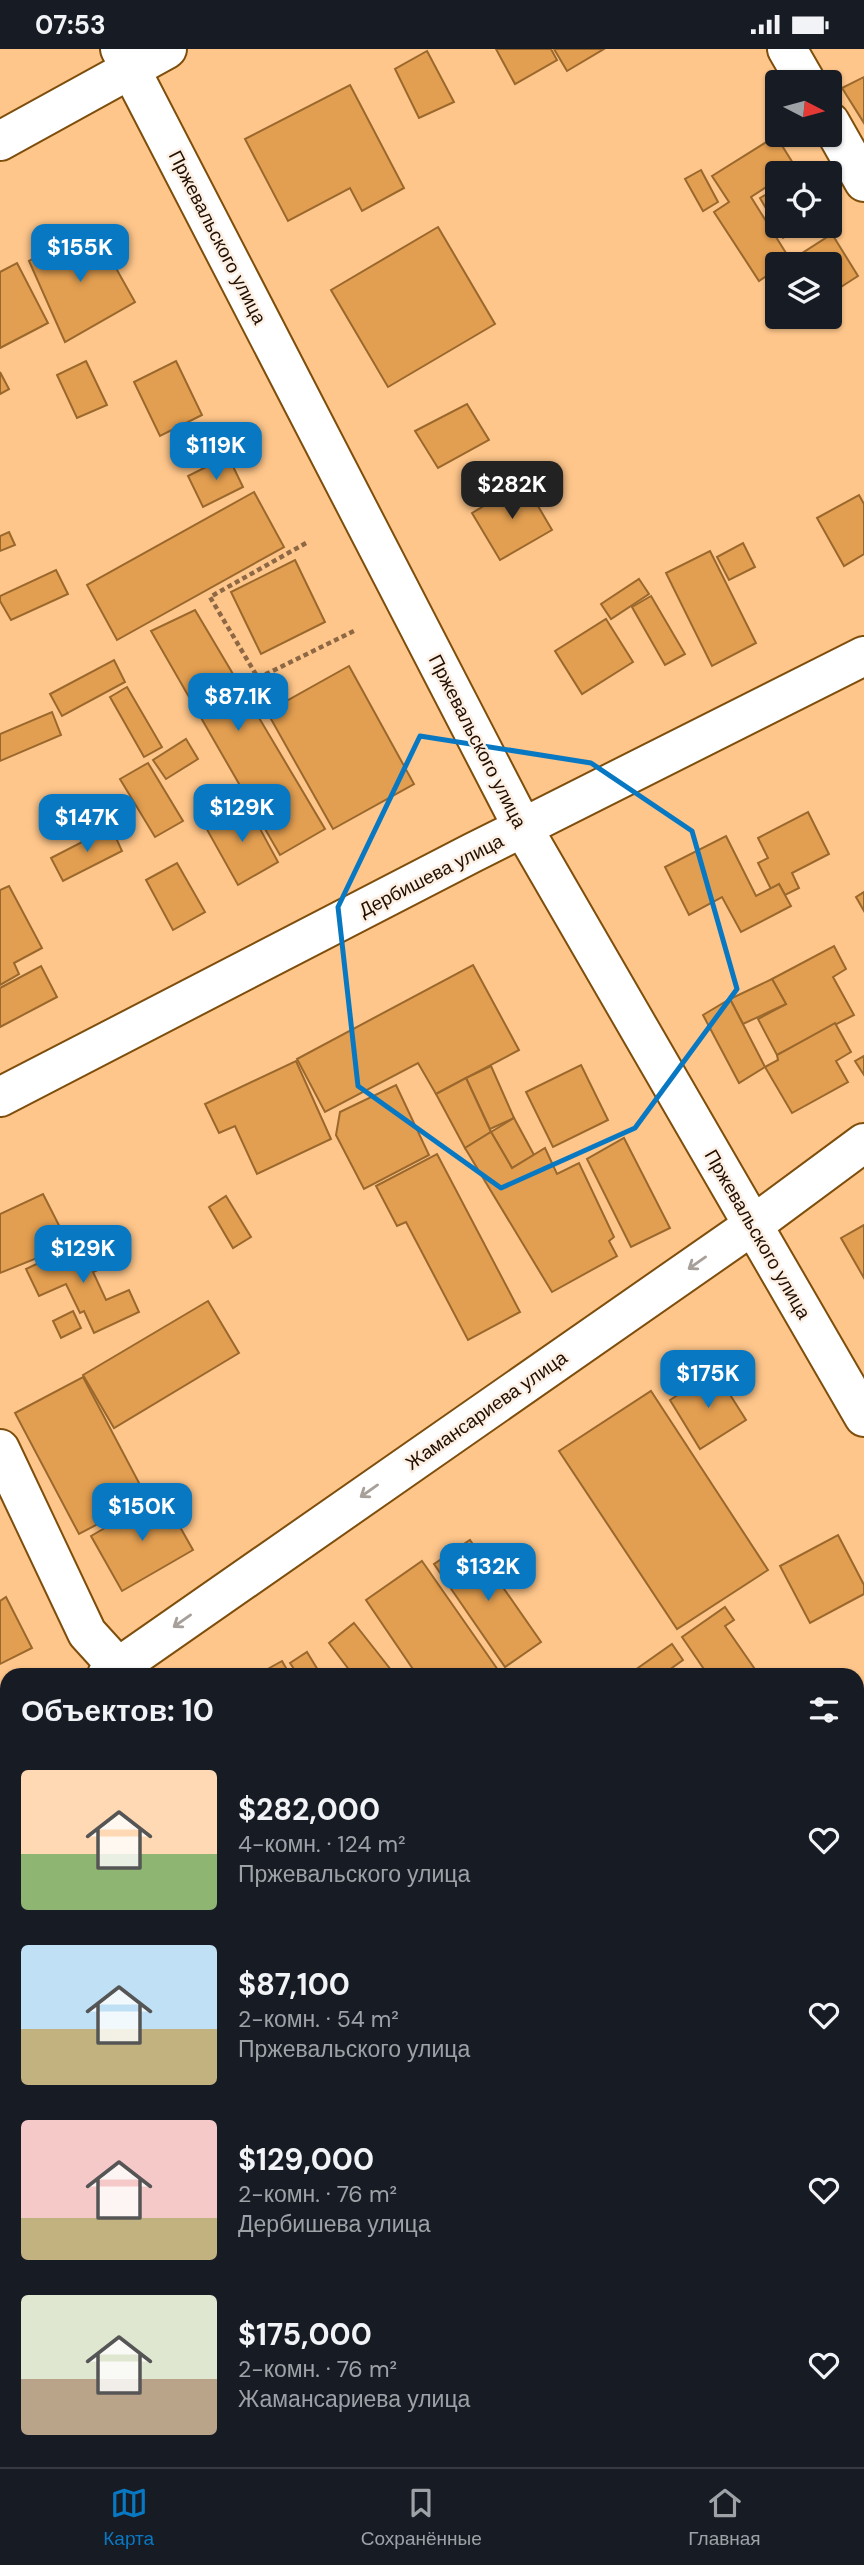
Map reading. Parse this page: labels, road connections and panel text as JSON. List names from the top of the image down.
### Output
{
  "streets": {
    "main road": ["Пржевальского улица", "Дербишева улица", "Жамансариева улица"]
  },
  "crossings": [
    ["Пржевальского улица", "Дербишева улица"],
    ["Пржевальского улица", "Жамансариева улица"]
  ],
  "one_way": ["Жамансариева улица"],
  "north": "right",
  "page": {
    "status": "07:53",
    "price": [
      "$155K",
      "$119K",
      "$282K",
      "$87.1K",
      "$129K",
      "$147K",
      "$129K",
      "$175K",
      "$150K",
      "$132K"
    ],
    "heading": "Объектов: 10",
    "list": [
      {
        "name": "$282,000",
        "note": "4-комн. · 124 m² · Пржевальского улица"
      },
      {
        "name": "$87,100",
        "note": "2-комн. · 54 m² · Пржевальского улица"
      },
      {
        "name": "$129,000",
        "note": "2-комн. · 76 m² · Дербишева улица"
      },
      {
        "name": "$175,000",
        "note": "2-комн. · 76 m² · Жамансариева улица"
      }
    ],
    "tabs": ["Карта", "Сохранённые", "Главная"]
  }
}
